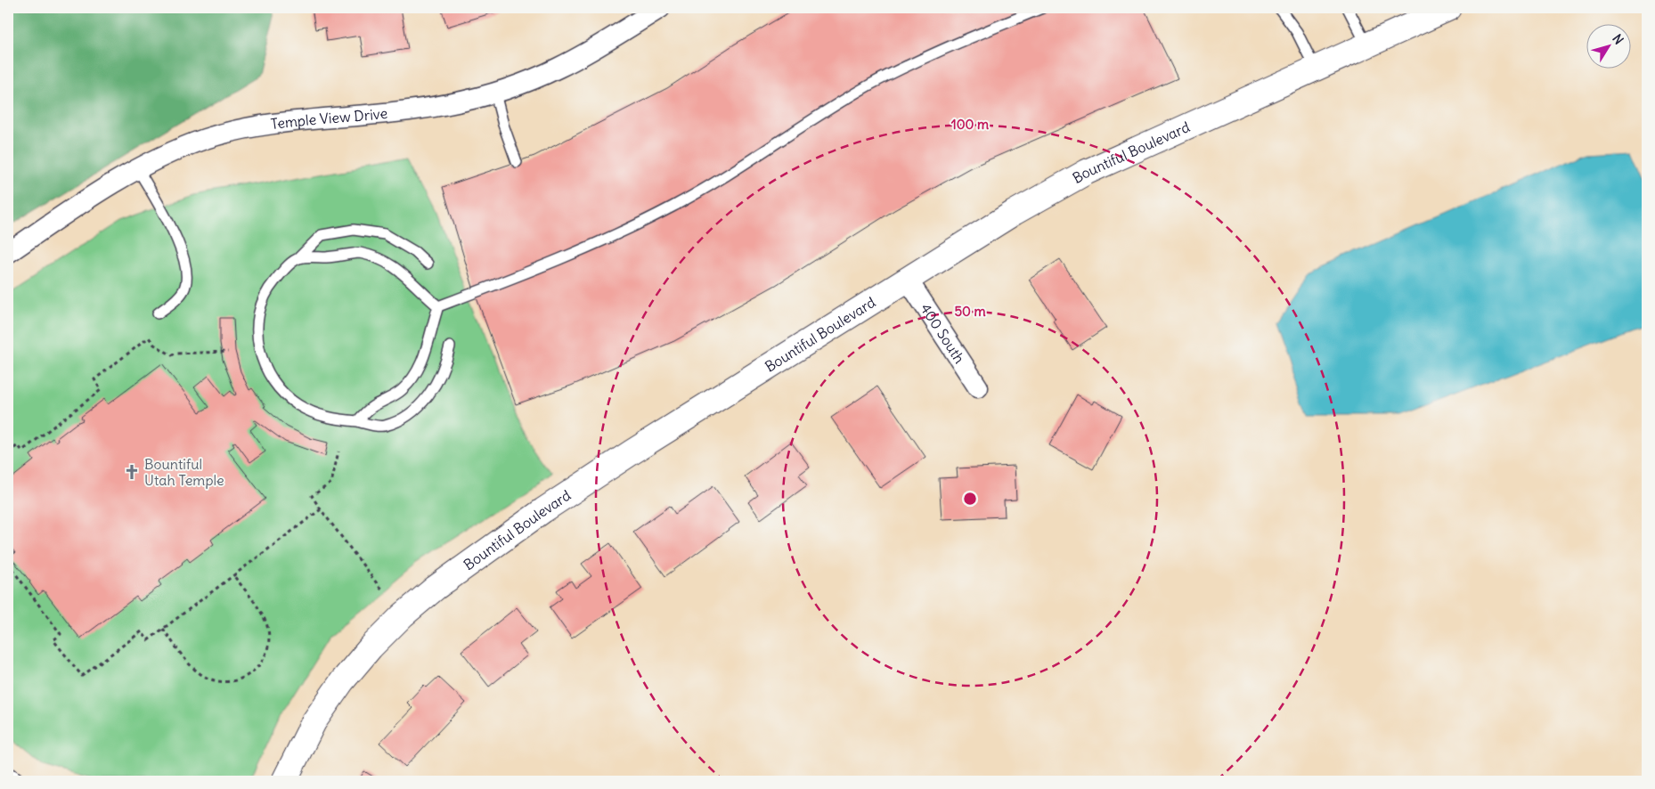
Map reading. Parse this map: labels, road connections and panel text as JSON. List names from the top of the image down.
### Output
{
  "streets": {
    "main road": ["Bountiful Boulevard"],
    "street": ["Temple View Drive", "400 South"]
  },
  "crossings": [
    ["Bountiful Boulevard", "400 South"]
  ],
  "places": {
    "church": ["Bountiful Utah Temple"]
  },
  "north": "top right",
  "rings": ["100 m", "50 m"]
}
